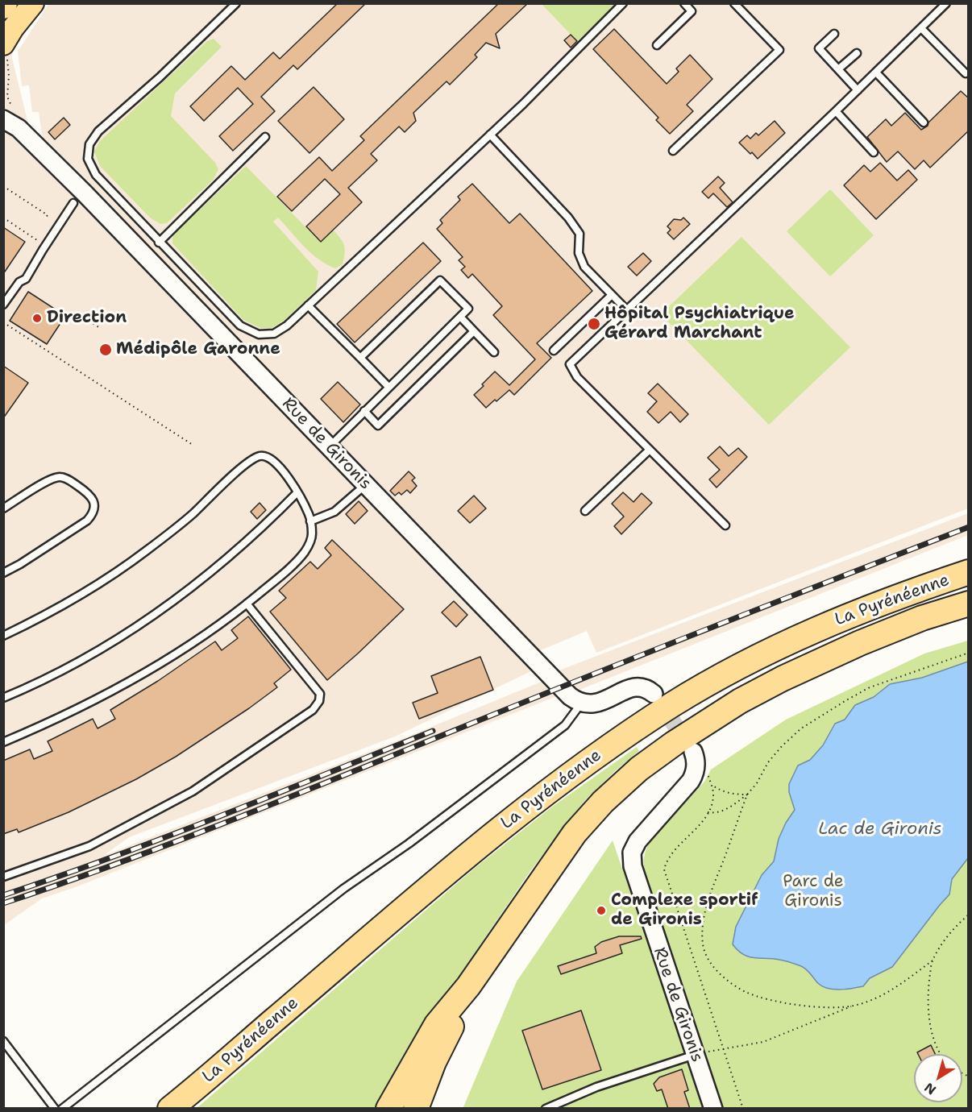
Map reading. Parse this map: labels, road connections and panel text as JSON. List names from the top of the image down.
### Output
{
  "streets": {
    "highway": ["La Pyrénéenne"],
    "street": ["Rue de Gironis"]
  },
  "water": ["Lac de Gironis"],
  "parks": ["Parc de Gironis"],
  "places": [
    "Direction",
    "Hôpital Psychiatrique Gérard Marchant",
    "Médipôle Garonne",
    "Complexe sportif de Gironis"
  ],
  "north": "bottom left"
}
